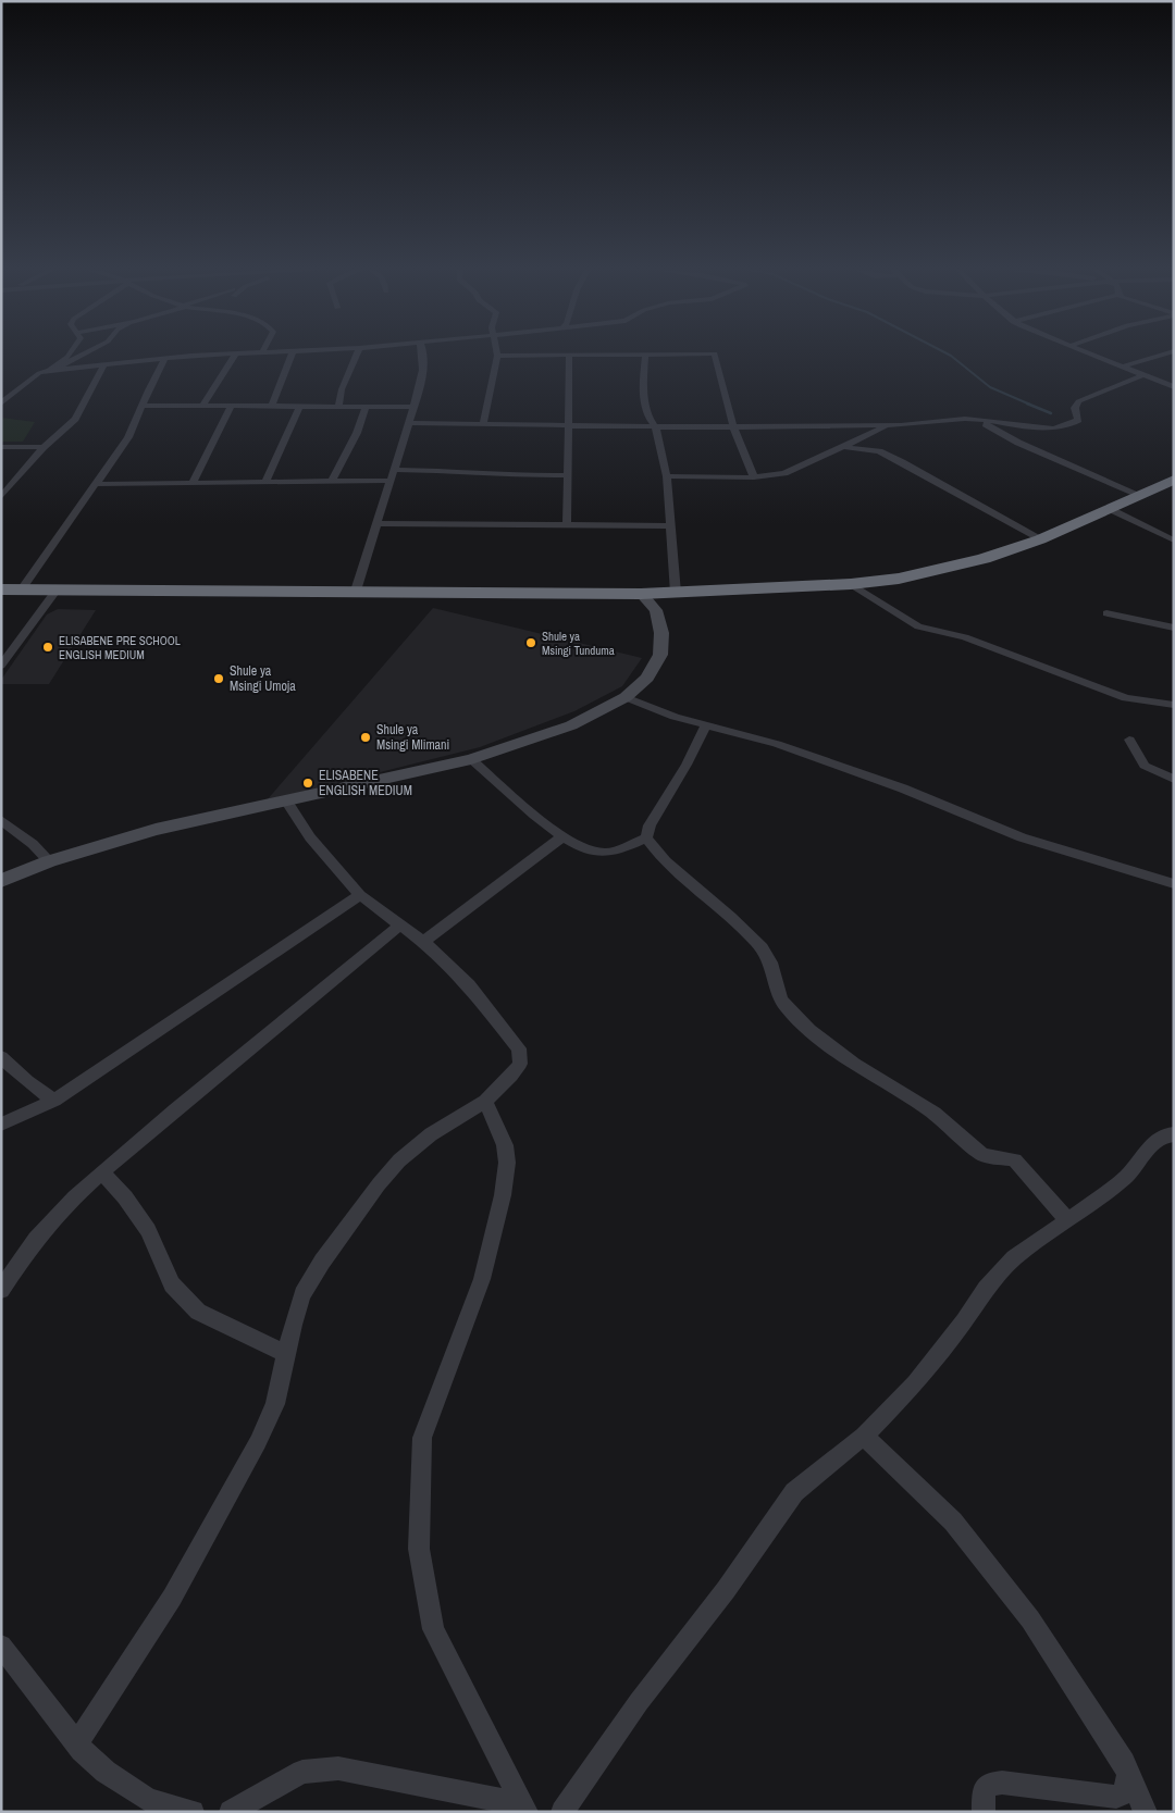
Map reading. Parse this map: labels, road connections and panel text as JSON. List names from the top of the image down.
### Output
{
  "places": [
    "Shule ya Msingi Tunduma",
    "ELISABENE PRE SCHOOL ENGLISH MEDIUM",
    "Shule ya Msingi Umoja",
    "Shule ya Msingi Mlimani",
    "ELISABENE ENGLISH MEDIUM"
  ]
}
